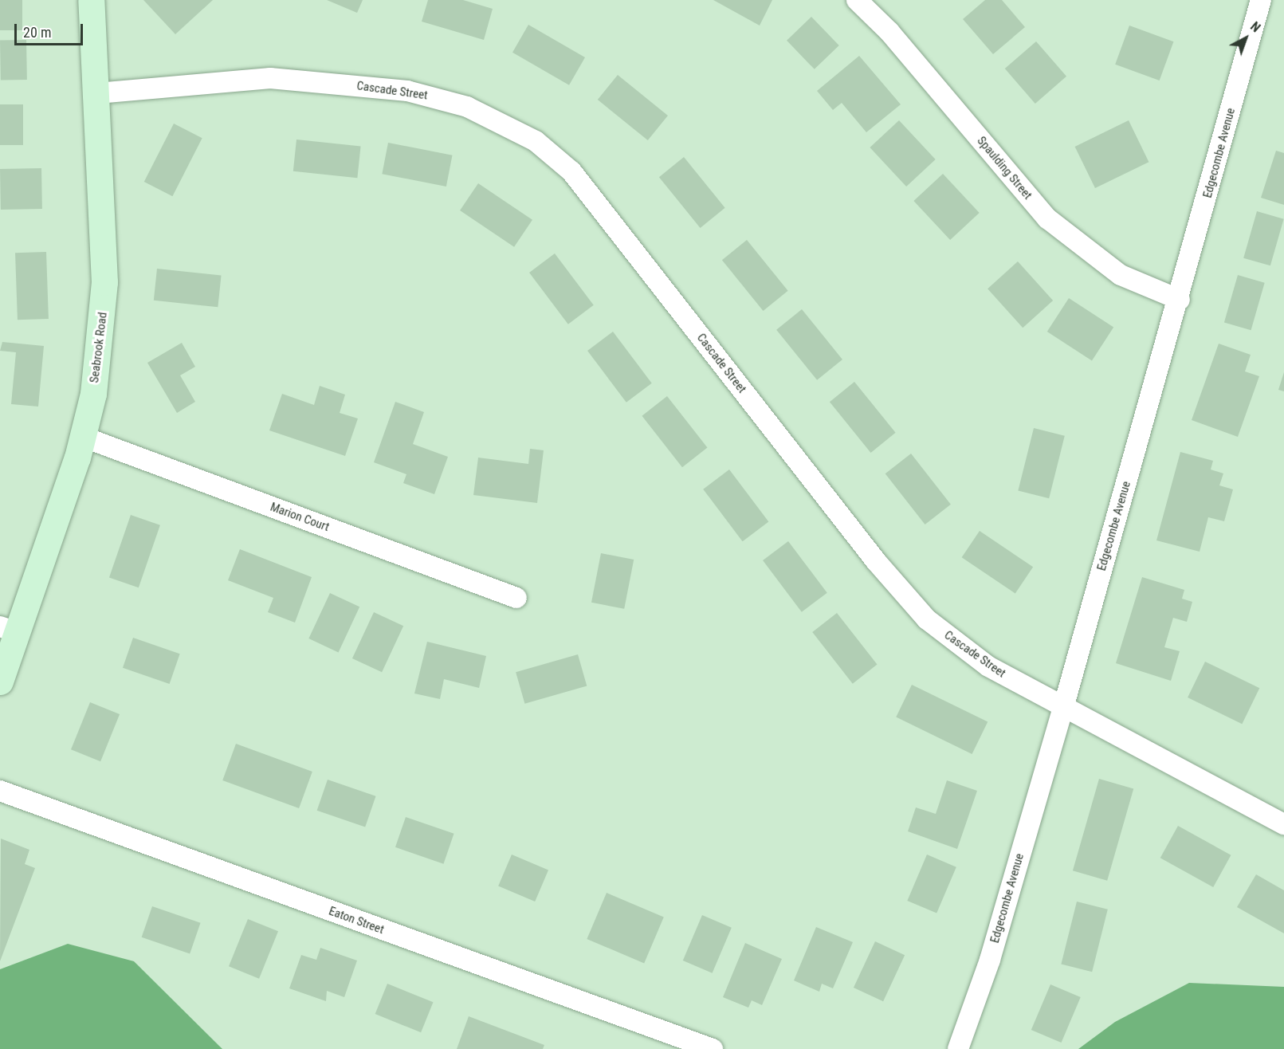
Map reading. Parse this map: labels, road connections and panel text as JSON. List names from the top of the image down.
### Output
{
  "streets": {
    "street": [
      "Cascade Street",
      "Edgecombe Avenue",
      "Spaulding Street",
      "Seabrook Road",
      "Marion Court",
      "Eaton Street"
    ]
  },
  "crossings": [
    ["Cascade Street", "Edgecombe Avenue"],
    ["Cascade Street", "Seabrook Road"],
    ["Edgecombe Avenue", "Spaulding Street"],
    ["Seabrook Road", "Marion Court"]
  ],
  "scale_bar": "20 m",
  "north": "top right"
}
